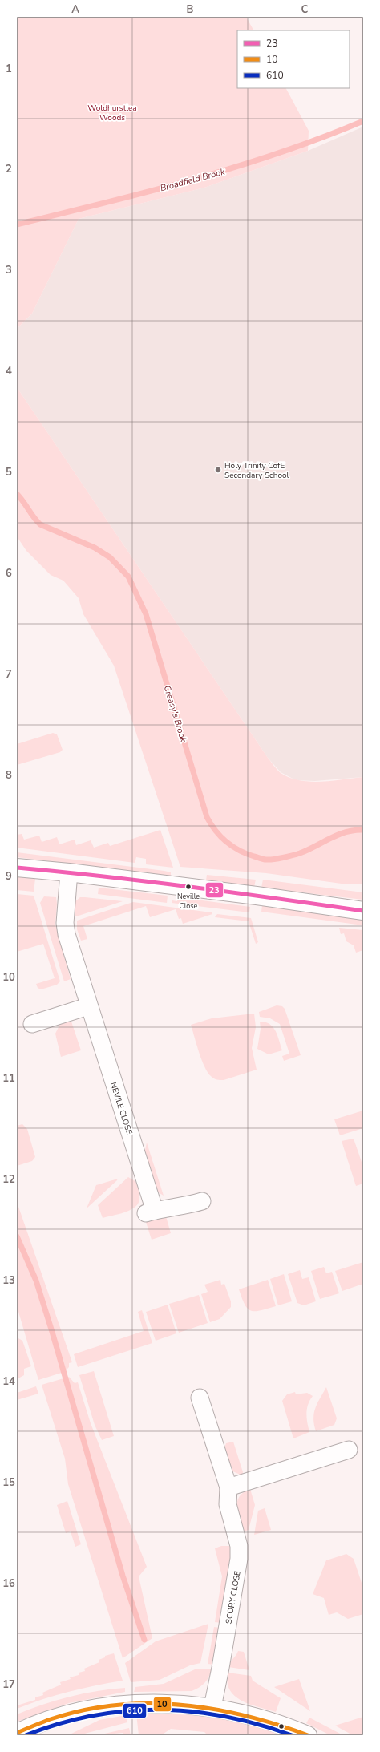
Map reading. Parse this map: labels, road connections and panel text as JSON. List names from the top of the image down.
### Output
{
  "streets": {
    "street": ["NEVILE CLOSE", "SCORY CLOSE"]
  },
  "water": ["Broadfield Brook", "Creasy's Brook"],
  "parks": ["Woldhurstlea Woods"],
  "places": ["Holy Trinity CofE Secondary School", "Neville Close"],
  "lines": ["transit line 23", "transit line 10", "transit line 610"],
  "legend": ["23", "10", "610"],
  "grid": {
    "columns": ["A", "B", "C"],
    "rows": [
      "1",
      "2",
      "3",
      "4",
      "5",
      "6",
      "7",
      "8",
      "9",
      "10",
      "11",
      "12",
      "13",
      "14",
      "15",
      "16",
      "17"
    ]
  }
}
